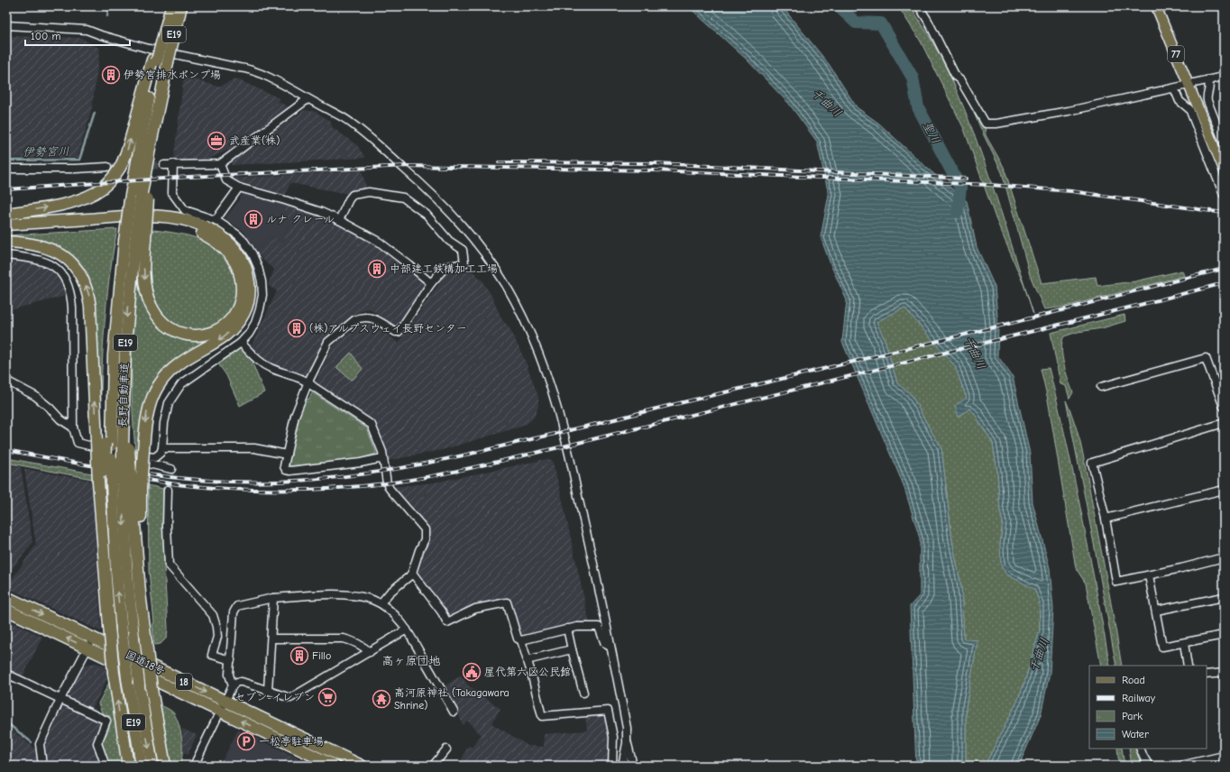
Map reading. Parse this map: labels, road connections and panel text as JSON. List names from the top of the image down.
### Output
{
  "streets": {
    "highway": [
      "E19",
      "長野自動車道",
      "国道18号",
      "18"
    ],
    "main road": ["77"]
  },
  "districts": ["高ヶ原団地"],
  "water": ["千曲川", "聖川", "伊勢宮川"],
  "places": {
    "building": [
      "伊勢宮排水ポンプ場",
      "ルナ クレール",
      "中部建工鉄構加工工場",
      "(株)アルプスウェイ長野センター",
      "Fillo"
    ],
    "office": ["武産業(株)"],
    "public building": ["屋代第六区公民館"],
    "supermarket": ["セブン-イレブン"],
    "temple": ["高河原神社 (Takagawara Shrine)"],
    "parking": ["一松亭駐車場"]
  },
  "legend": [
    "Road",
    "Railway",
    "Park",
    "Water"
  ],
  "scale_bar": "100 m"
}
